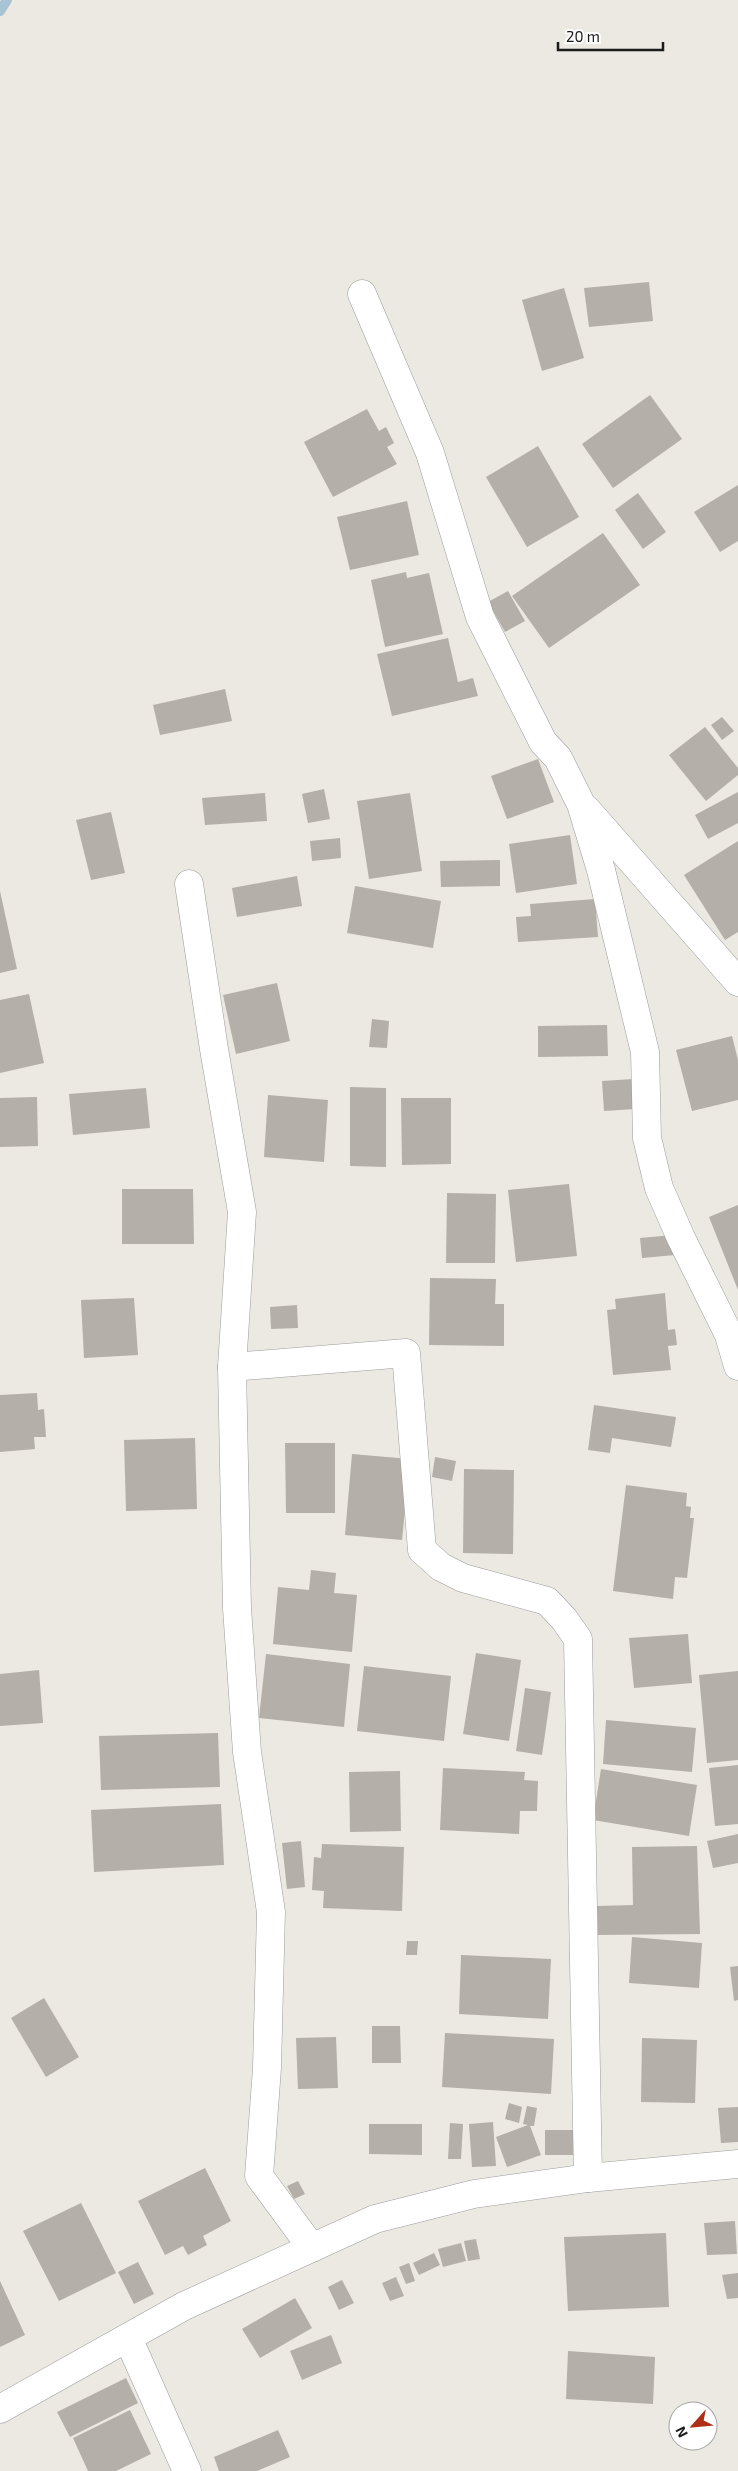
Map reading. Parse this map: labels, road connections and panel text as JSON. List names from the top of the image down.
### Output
{
  "scale_bar": "20 m",
  "north": "bottom left"
}
